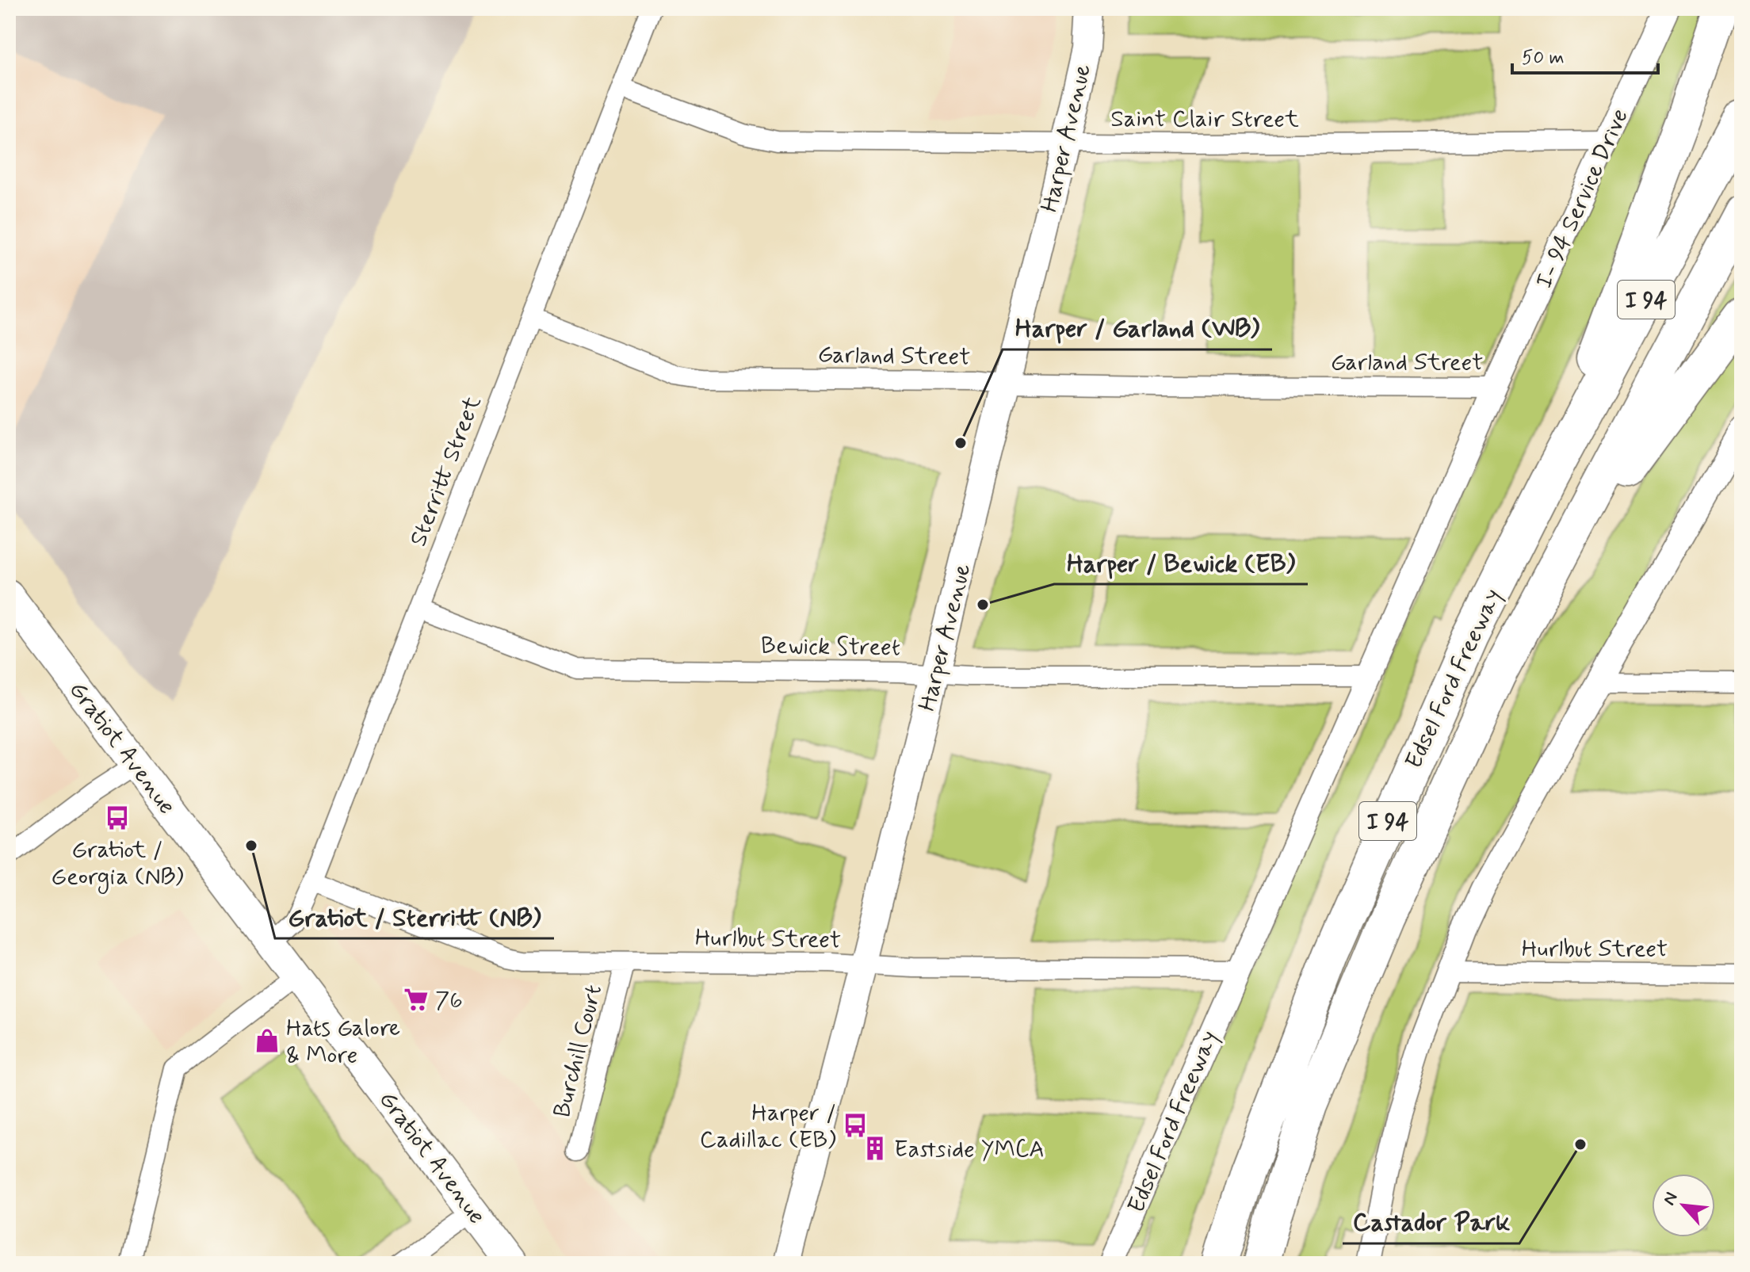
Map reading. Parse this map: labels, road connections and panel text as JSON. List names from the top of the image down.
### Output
{
  "streets": {
    "highway": ["I 94", "Edsel Ford Freeway"],
    "main road": ["Harper Avenue", "Gratiot Avenue"],
    "street": [
      "Saint Clair Street",
      "I- 94 Service Drive",
      "Garland Street",
      "Sterritt Street",
      "Bewick Street",
      "Hurlbut Street",
      "Burchill Court"
    ]
  },
  "crossings": [
    ["Saint Clair Street", "Harper Avenue"],
    ["Saint Clair Street", "I- 94 Service Drive"],
    ["Saint Clair Street", "Sterritt Street"],
    ["Harper Avenue", "Garland Street"],
    ["Harper Avenue", "Bewick Street"],
    ["Harper Avenue", "Hurlbut Street"],
    ["I- 94 Service Drive", "Garland Street"],
    ["I- 94 Service Drive", "Edsel Ford Freeway"],
    ["Garland Street", "Sterritt Street"],
    ["Garland Street", "Edsel Ford Freeway"],
    ["Sterritt Street", "Bewick Street"],
    ["Sterritt Street", "Gratiot Avenue"],
    ["Sterritt Street", "Hurlbut Street"],
    ["Bewick Street", "Edsel Ford Freeway"],
    ["Edsel Ford Freeway", "Hurlbut Street"],
    ["Hurlbut Street", "Burchill Court"]
  ],
  "places": {
    "other": [
      "Harper / Garland (WB)",
      "Harper / Bewick (EB)",
      "Gratiot / Sterritt (NB)",
      "Castador Park"
    ],
    "bus stop": ["Gratiot / Georgia (NB)", "Harper / Cadillac (EB)"],
    "supermarket": ["76"],
    "shop": ["Hats Galore & More"],
    "building": ["Eastside YMCA"]
  },
  "scale_bar": "50 m",
  "north": "top left"
}
